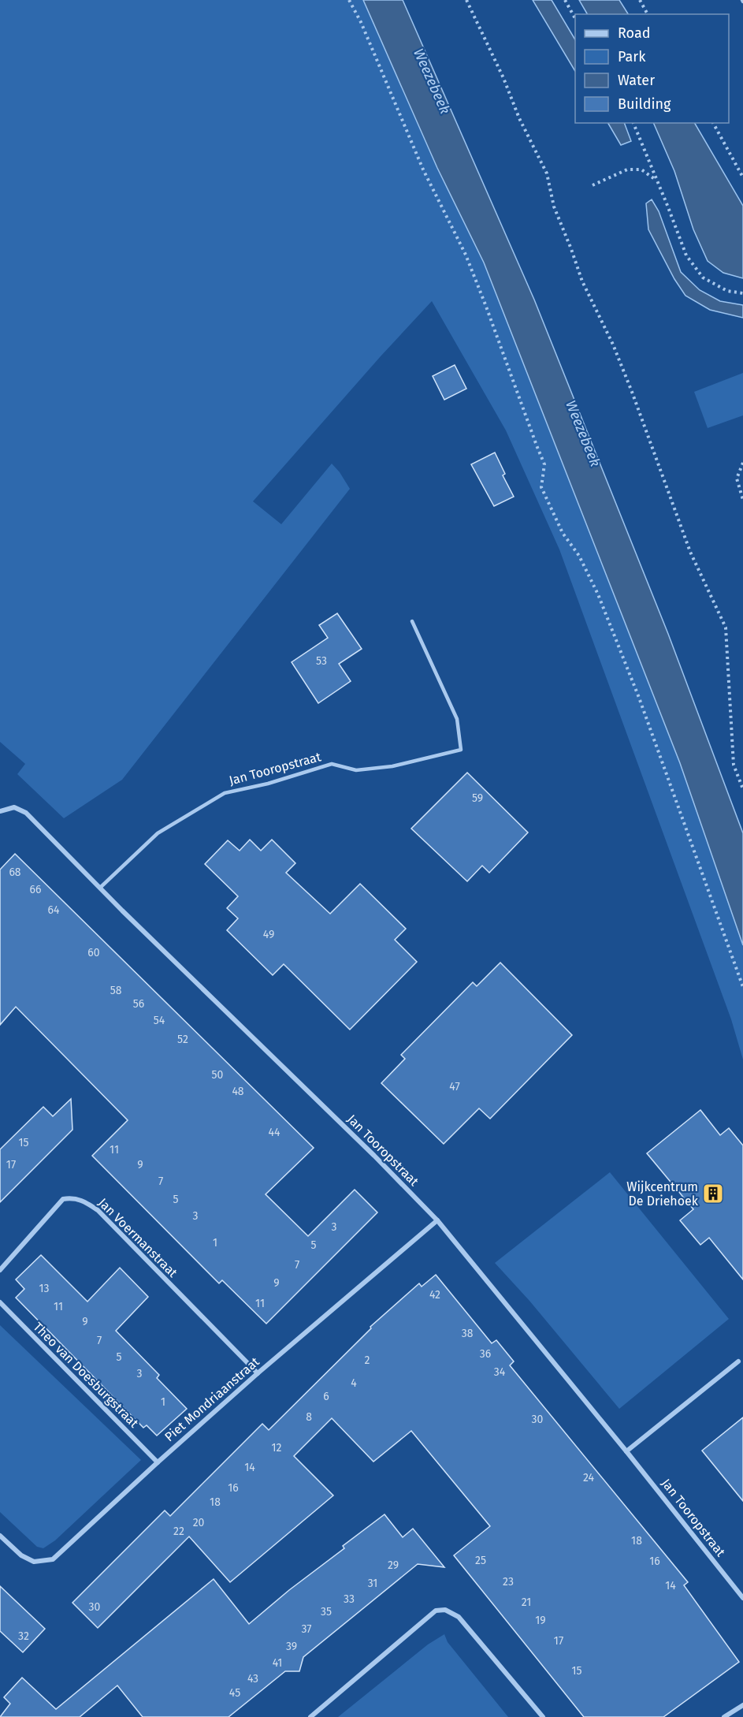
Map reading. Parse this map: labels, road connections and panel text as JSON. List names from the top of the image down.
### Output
{
  "streets": {
    "street": [
      "Jan Tooropstraat",
      "Jan Voermanstraat",
      "Theo van Doesburgstraat",
      "Piet Mondriaanstraat"
    ]
  },
  "crossings": [
    ["Jan Tooropstraat", "Piet Mondriaanstraat"],
    ["Jan Voermanstraat", "Piet Mondriaanstraat"],
    ["Theo van Doesburgstraat", "Piet Mondriaanstraat"]
  ],
  "water": ["Weezebeek"],
  "places": {
    "building": ["Wijkcentrum De Driehoek"]
  },
  "house_numbers": [
    "53",
    "59",
    "68",
    "66",
    "64",
    "49",
    "60",
    "58",
    "56",
    "54",
    "52",
    "50",
    "47",
    "48",
    "44",
    "15",
    "11",
    "17",
    "9",
    "7",
    "5",
    "3",
    "3",
    "1",
    "5",
    "7",
    "9",
    "13",
    "42",
    "11",
    "11",
    "9",
    "38",
    "7",
    "36",
    "5",
    "2",
    "34",
    "3",
    "4",
    "6",
    "1",
    "8",
    "30",
    "12",
    "14",
    "24",
    "16",
    "18",
    "20",
    "22",
    "18",
    "25",
    "16",
    "29",
    "23",
    "31",
    "14",
    "33",
    "21",
    "30",
    "35",
    "19",
    "37",
    "32",
    "17",
    "39",
    "41",
    "15",
    "43",
    "45"
  ],
  "legend": [
    "Road",
    "Park",
    "Water",
    "Building"
  ]
}
